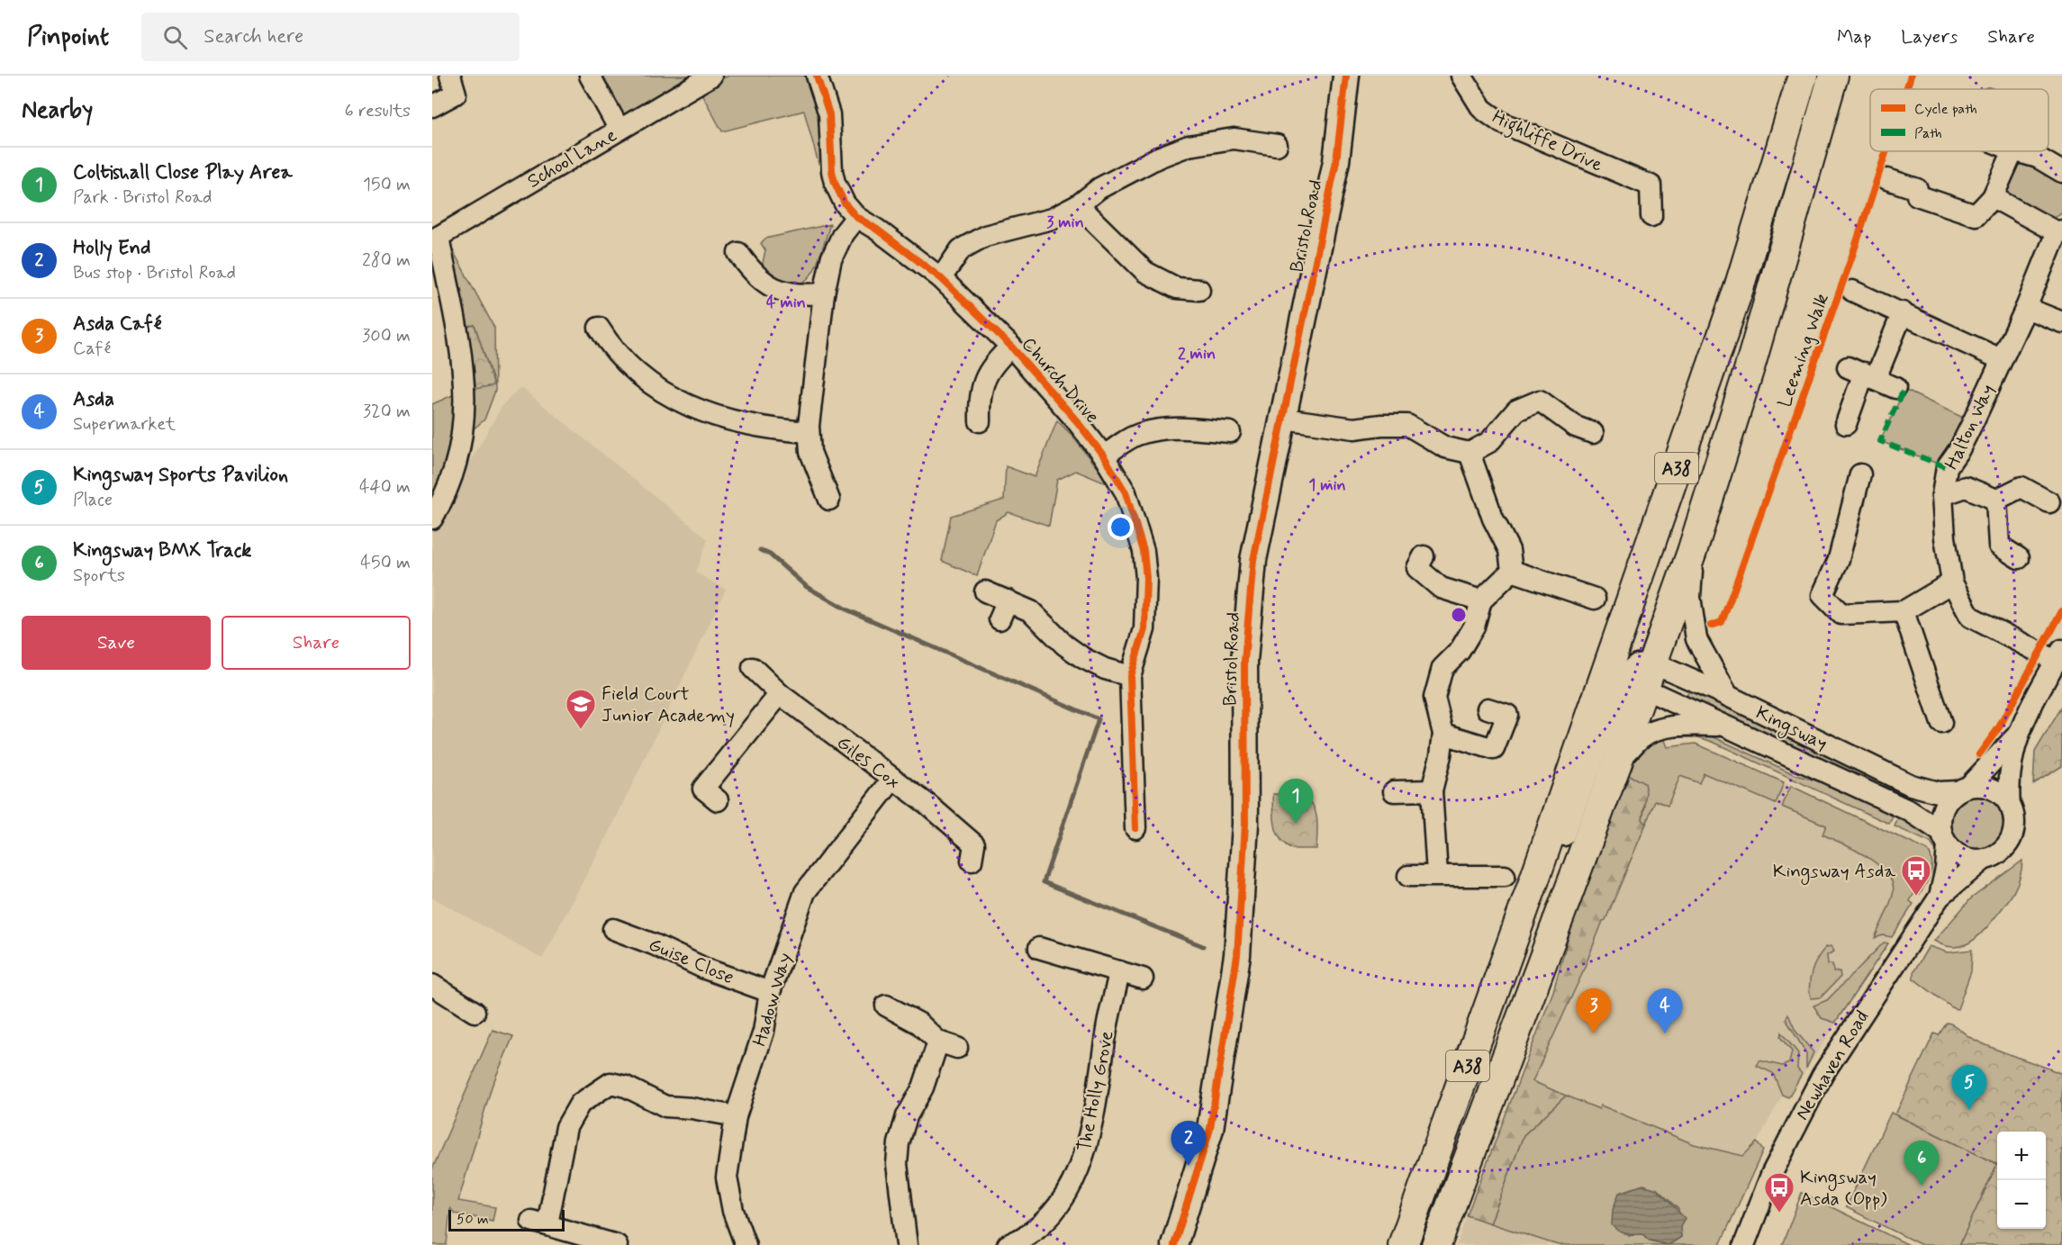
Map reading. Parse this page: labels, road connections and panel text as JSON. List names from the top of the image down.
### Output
{
  "streets": {
    "highway": ["A38"],
    "main road": ["Bristol Road"],
    "street": [
      "Highliffe Drive",
      "School Lane",
      "Church Drive",
      "Halton Way",
      "Kingsway",
      "Giles Cox",
      "Guise Close",
      "Hadow Way",
      "Newhaven Road",
      "The Holly Grove"
    ],
    "cycle path": ["Leeming Walk"]
  },
  "crossings": [
    ["A38", "Kingsway"],
    ["Kingsway", "Newhaven Road"],
    ["Giles Cox", "Hadow Way"],
    ["Guise Close", "Hadow Way"]
  ],
  "places": {
    "school or university": ["Field Court Junior Academy"],
    "bus stop": ["Kingsway Asda", "Kingsway Asda (Opp)"]
  },
  "legend": ["Cycle path", "Path"],
  "scale_bar": "50 m",
  "page": {
    "header": "Pinpoint",
    "search": "Search here",
    "nav": ["Map", "Layers", "Share"],
    "heading": ["Nearby", "6 results"],
    "list": [
      {
        "mark": "1",
        "name": "Coltishall Close Play Area",
        "note": "Park · Bristol Road",
        "value": "150 m"
      },
      {
        "mark": "2",
        "name": "Holly End",
        "note": "Bus stop · Bristol Road",
        "value": "280 m"
      },
      {
        "mark": "3",
        "name": "Asda Café",
        "note": "Café",
        "value": "300 m"
      },
      {
        "mark": "4",
        "name": "Asda",
        "note": "Supermarket",
        "value": "320 m"
      },
      {
        "mark": "5",
        "name": "Kingsway Sports Pavilion",
        "note": "Place",
        "value": "440 m"
      },
      {
        "mark": "6",
        "name": "Kingsway BMX Track",
        "note": "Sports",
        "value": "450 m"
      }
    ],
    "buttons": ["Save", "Share"],
    "pins": [
      "1",
      "3",
      "4",
      "5",
      "2",
      "6"
    ],
    "map_buttons": ["+", "−"],
    "scale": "50 m"
  },
  "rings": [
    "3 min",
    "4 min",
    "2 min",
    "1 min"
  ]
}
